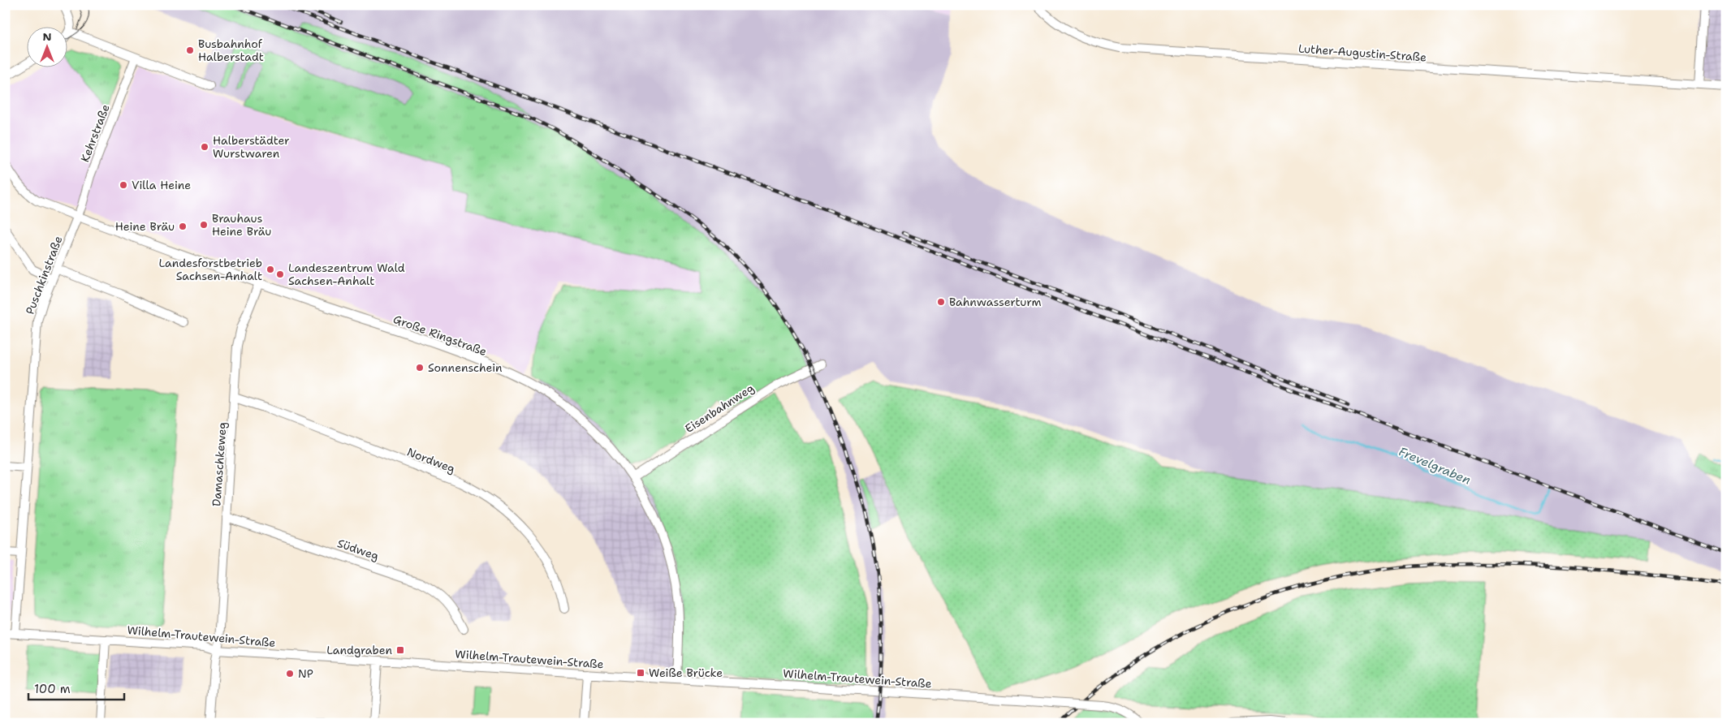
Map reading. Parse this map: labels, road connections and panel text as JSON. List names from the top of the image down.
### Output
{
  "streets": {
    "street": [
      "Luther-Augustin-Straße",
      "Kehrstraße",
      "Puschkinstraße",
      "Große Ringstraße",
      "Eisenbahnweg",
      "Nordweg",
      "Damaschkeweg",
      "Südweg",
      "Wilhelm-Trautewein-Straße"
    ]
  },
  "crossings": [
    ["Kehrstraße", "Puschkinstraße"],
    ["Kehrstraße", "Große Ringstraße"],
    ["Puschkinstraße", "Große Ringstraße"],
    ["Puschkinstraße", "Wilhelm-Trautewein-Straße"],
    ["Große Ringstraße", "Eisenbahnweg"],
    ["Große Ringstraße", "Damaschkeweg"],
    ["Große Ringstraße", "Wilhelm-Trautewein-Straße"],
    ["Nordweg", "Damaschkeweg"],
    ["Damaschkeweg", "Südweg"],
    ["Damaschkeweg", "Wilhelm-Trautewein-Straße"]
  ],
  "water": ["Frevelgraben"],
  "places": {
    "other": [
      "Busbahnhof Halberstadt",
      "Halberstädter Wurstwaren",
      "Villa Heine",
      "Brauhaus Heine Bräu",
      "Heine Bräu",
      "Landesforstbetrieb Sachsen-Anhalt",
      "Landeszentrum Wald Sachsen-Anhalt",
      "Bahnwasserturm",
      "Sonnenschein",
      "NP"
    ],
    "transit": ["Landgraben", "Weiße Brücke"]
  },
  "scale_bar": "100 m",
  "north": "top"
}
